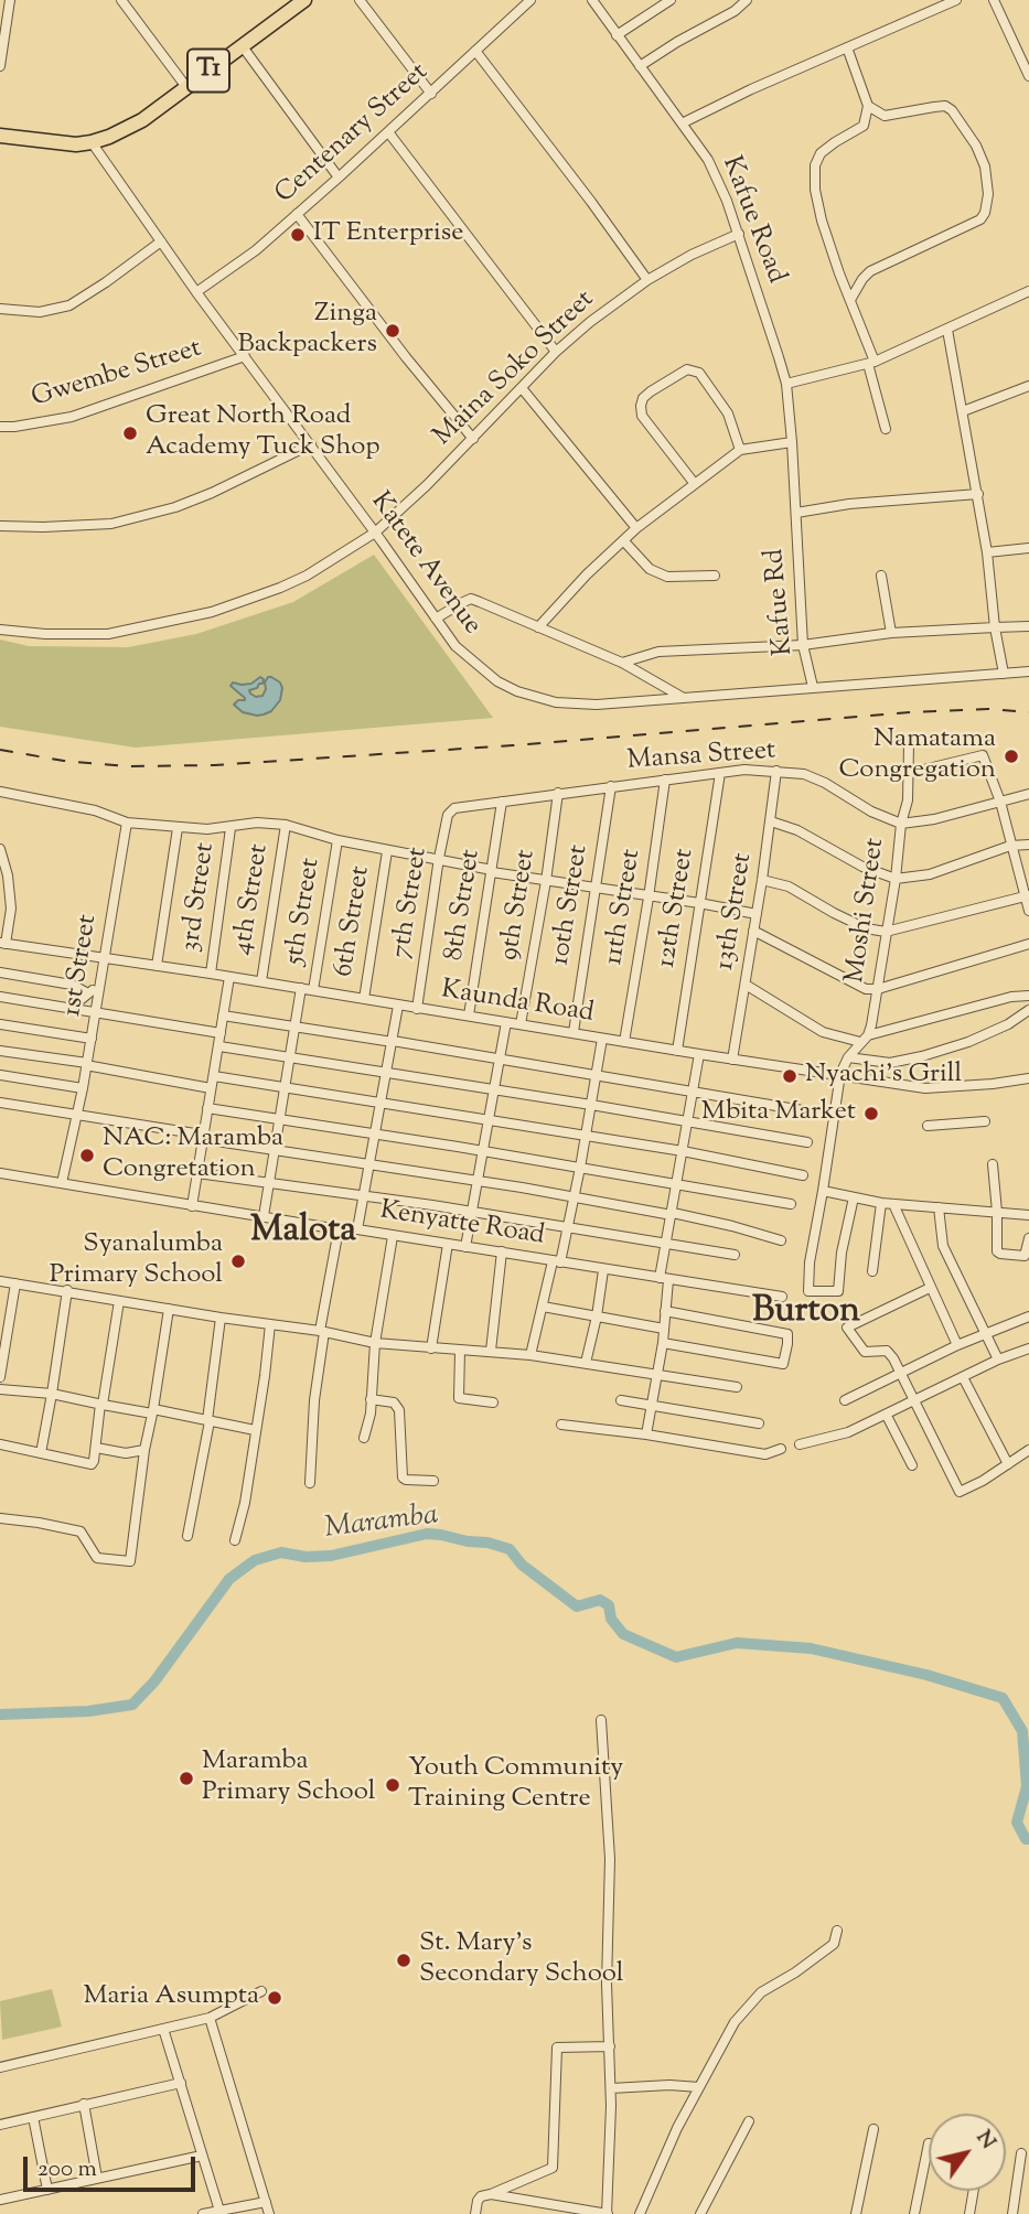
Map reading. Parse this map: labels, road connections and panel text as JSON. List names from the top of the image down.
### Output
{
  "streets": {
    "highway": ["T1"],
    "street": [
      "Centenary Street",
      "Kafue Road",
      "Maina Soko Street",
      "Gwembe Street",
      "Katete Avenue",
      "Kafue Rd",
      "Mansa Street",
      "3rd Street",
      "4th Street",
      "7th Street",
      "8th Street",
      "9th Street",
      "10th Street",
      "11th Street",
      "12th Street",
      "Moshi Street",
      "5th Street",
      "13th Street",
      "6th Street",
      "1st Street",
      "Kaunda Road",
      "Kenyatte Road"
    ]
  },
  "crossings": [
    ["T1", "Katete Avenue"],
    ["Centenary Street", "Katete Avenue"],
    ["Kafue Road", "Maina Soko Street"],
    ["Kafue Road", "Kafue Rd"],
    ["Maina Soko Street", "Katete Avenue"],
    ["Gwembe Street", "Katete Avenue"],
    ["Katete Avenue", "Kafue Rd"],
    ["Mansa Street", "7th Street"],
    ["Mansa Street", "8th Street"],
    ["Mansa Street", "9th Street"],
    ["Mansa Street", "10th Street"],
    ["Mansa Street", "11th Street"],
    ["Mansa Street", "12th Street"],
    ["Mansa Street", "Moshi Street"],
    ["Mansa Street", "13th Street"],
    ["3rd Street", "Kaunda Road"],
    ["4th Street", "Kaunda Road"],
    ["7th Street", "Kaunda Road"],
    ["8th Street", "Kaunda Road"],
    ["9th Street", "Kaunda Road"],
    ["10th Street", "Kaunda Road"],
    ["11th Street", "Kaunda Road"],
    ["12th Street", "Kaunda Road"],
    ["Moshi Street", "Kaunda Road"],
    ["5th Street", "Kaunda Road"],
    ["13th Street", "Kaunda Road"],
    ["6th Street", "Kaunda Road"],
    ["1st Street", "Kaunda Road"],
    ["1st Street", "Kenyatte Road"]
  ],
  "districts": ["Malota", "Burton"],
  "water": ["Maramba"],
  "places": [
    "IT Enterprise",
    "Zinga Backpackers",
    "Great North Road Academy Tuck Shop",
    "Namatama Congregation",
    "Nyachi's Grill",
    "Mbita Market",
    "NAC: Maramba Congretation",
    "Syanalumba Primary School",
    "Maramba Primary School",
    "Youth Community Training Centre",
    "St. Mary's Secondary School",
    "Maria Asumpta"
  ],
  "scale_bar": "200 m",
  "north": "top right"
}
